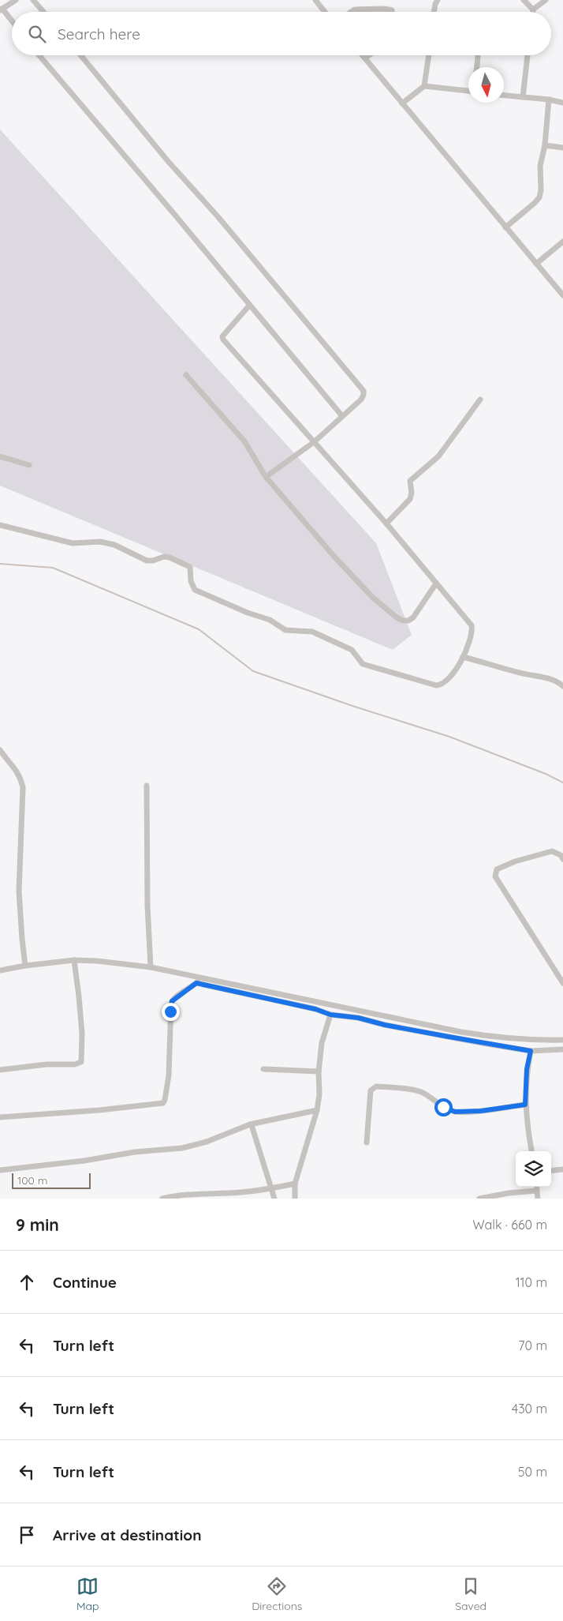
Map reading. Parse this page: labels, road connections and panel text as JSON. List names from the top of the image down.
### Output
{
  "scale_bar": "100 m",
  "north": "bottom",
  "page": {
    "search": "Search here",
    "scale": "100 m",
    "heading": ["9 min", "Walk · 660 m"],
    "list": [
      ["Continue", "110 m"],
      ["Turn left", "70 m"],
      ["Turn left", "430 m"],
      ["Turn left", "50 m"],
      "Arrive at destination"
    ],
    "nav": ["Map", "Directions", "Saved"]
  }
}
